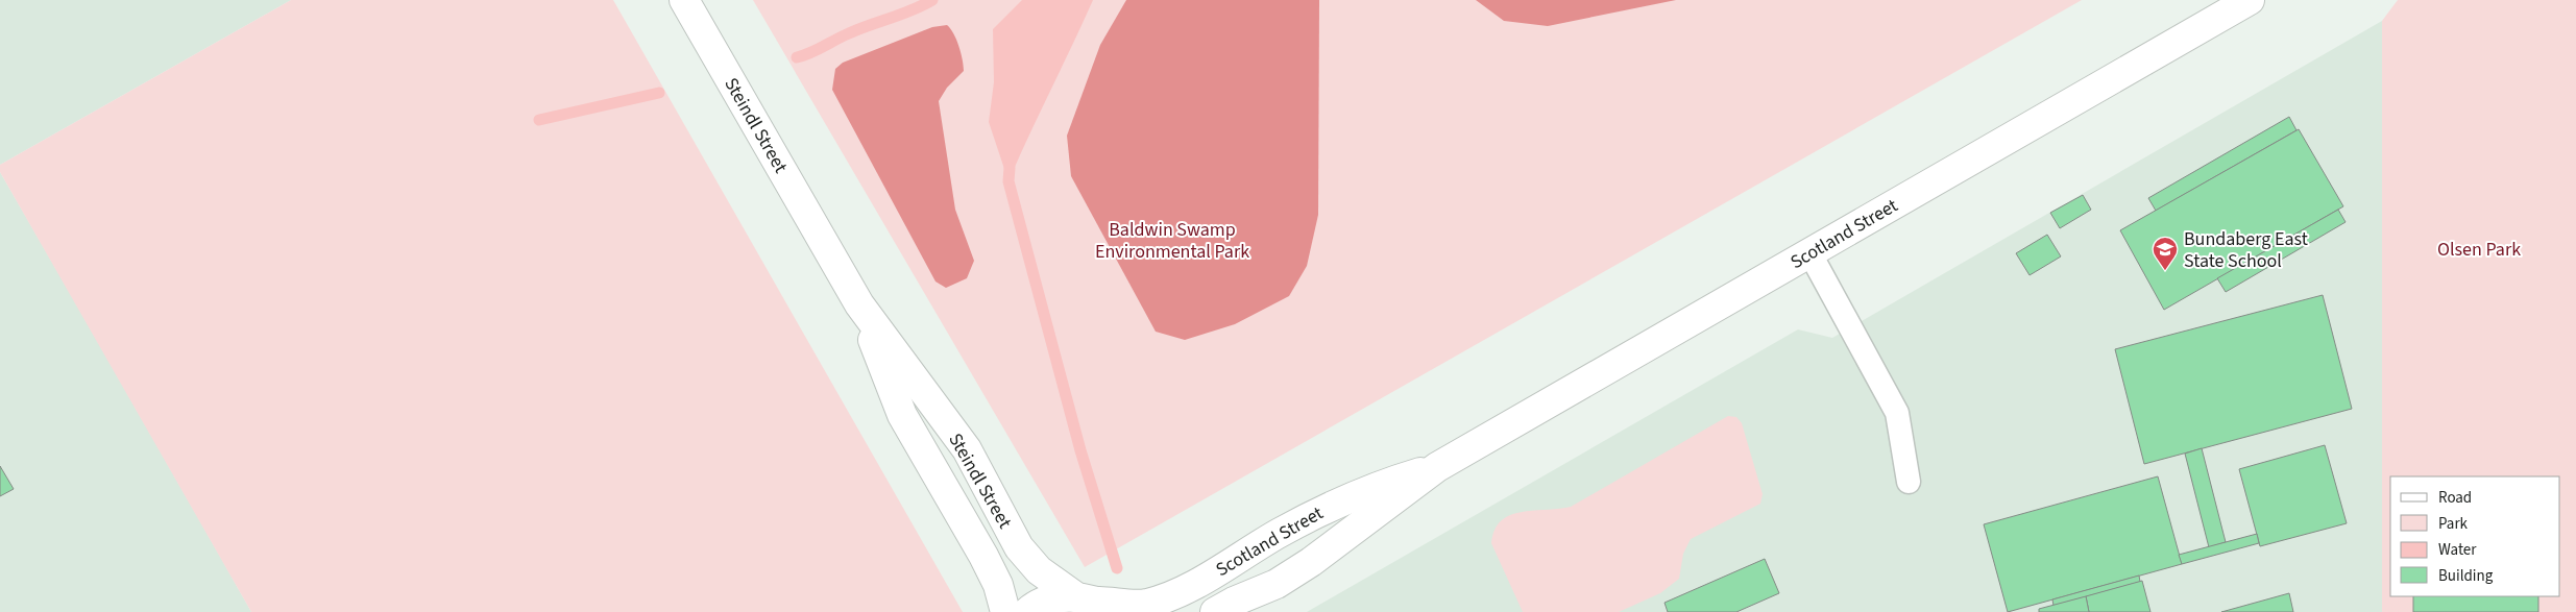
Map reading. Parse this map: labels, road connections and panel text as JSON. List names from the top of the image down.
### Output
{
  "streets": {
    "street": ["Steindl Street", "Scotland Street"]
  },
  "crossings": [
    ["Steindl Street", "Scotland Street"]
  ],
  "parks": ["Baldwin Swamp Environmental Park", "Olsen Park"],
  "places": {
    "school or university": ["Bundaberg East State School"]
  },
  "legend": [
    "Road",
    "Park",
    "Water",
    "Building"
  ]
}
